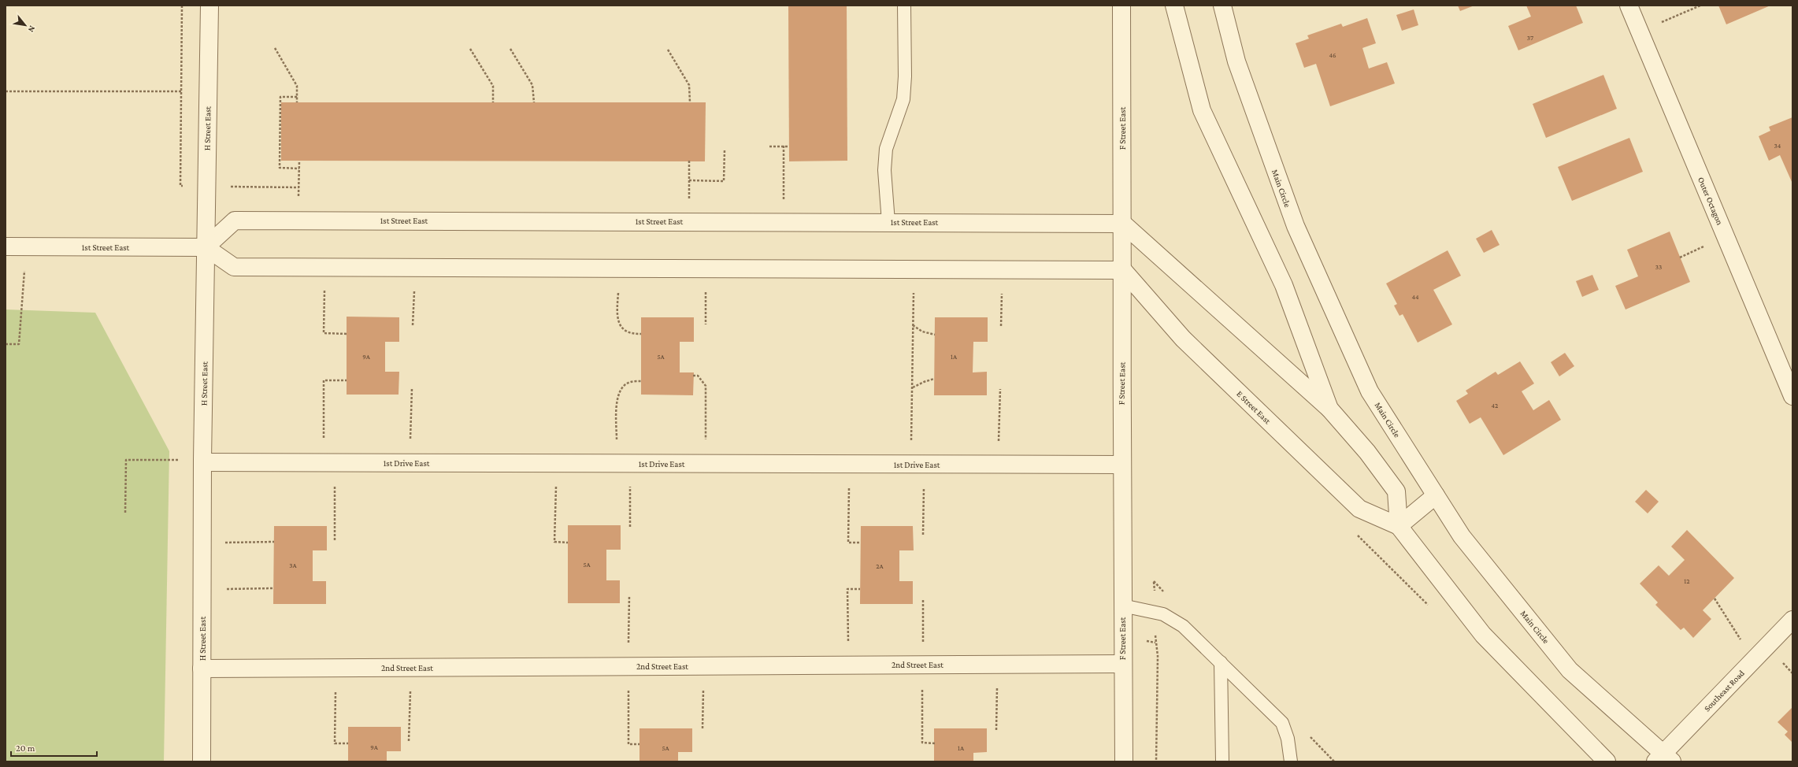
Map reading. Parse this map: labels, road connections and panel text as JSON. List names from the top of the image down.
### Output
{
  "streets": {
    "street": [
      "H Street East",
      "F Street East",
      "Main Circle",
      "Outer Octagon",
      "1st Street East",
      "E Street East",
      "1st Drive East",
      "2nd Street East",
      "Southeast Road"
    ]
  },
  "crossings": [
    ["H Street East", "1st Street East"],
    ["H Street East", "1st Drive East"],
    ["H Street East", "2nd Street East"],
    ["F Street East", "1st Street East"],
    ["F Street East", "E Street East"],
    ["F Street East", "1st Drive East"],
    ["F Street East", "2nd Street East"],
    ["Main Circle", "Southeast Road"]
  ],
  "house_numbers": [
    "37",
    "46",
    "34",
    "33",
    "44",
    "9A",
    "5A",
    "1A",
    "42",
    "5A",
    "3A",
    "2A",
    "12",
    "9A",
    "5A",
    "1A"
  ],
  "scale_bar": "20 m",
  "north": "bottom right"
}
